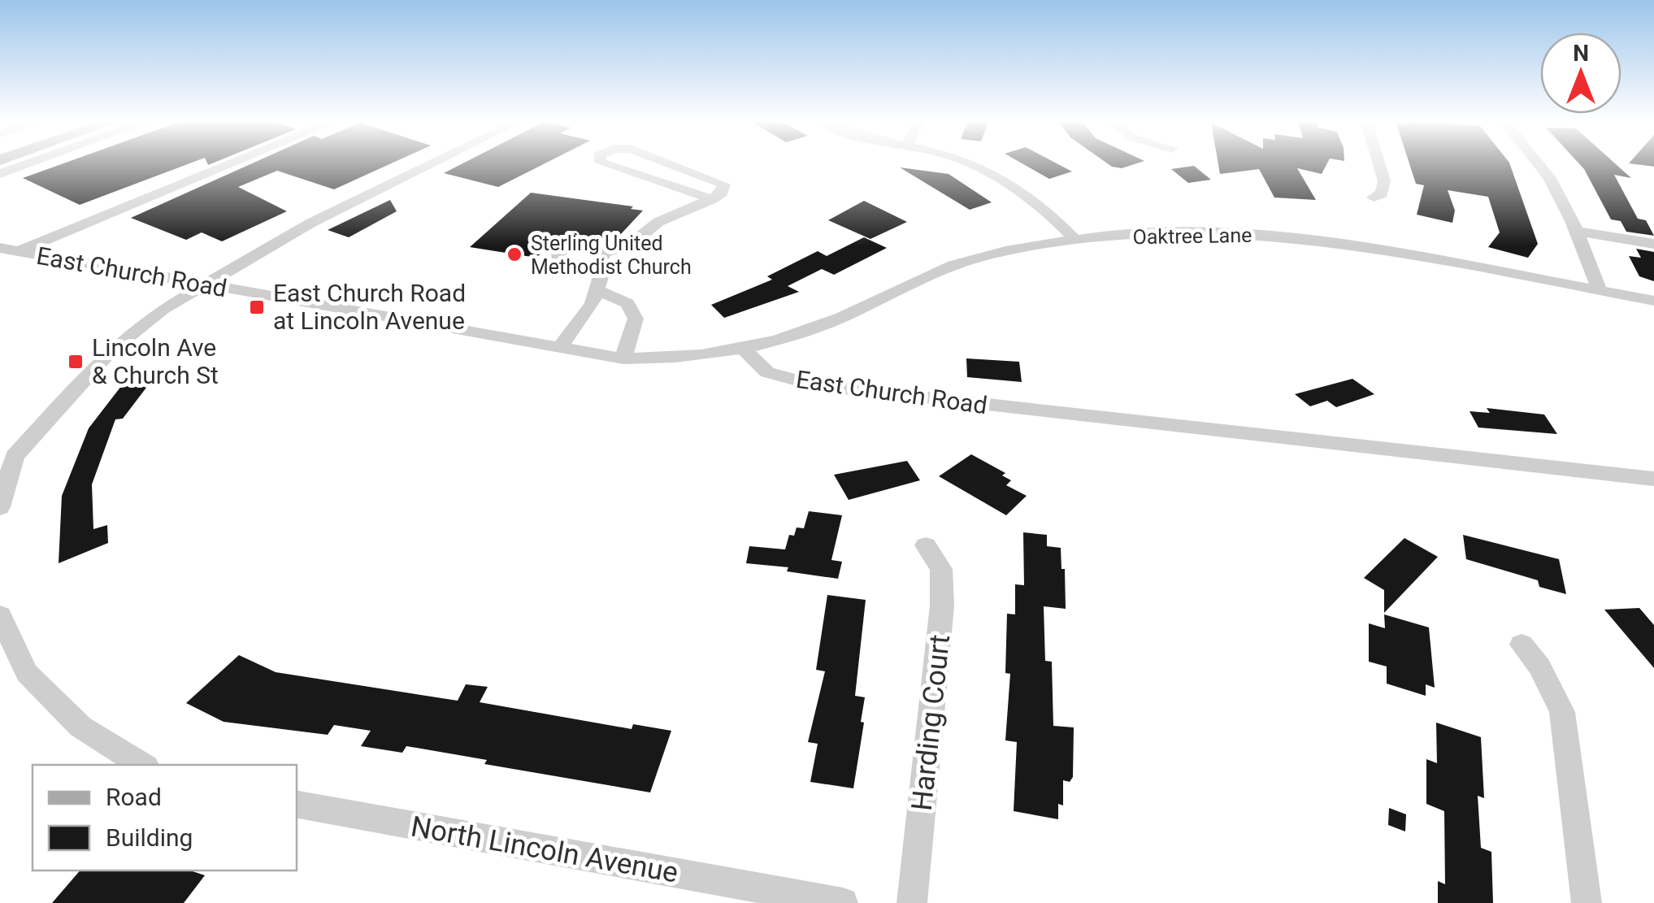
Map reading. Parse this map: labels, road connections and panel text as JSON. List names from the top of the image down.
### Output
{
  "streets": {
    "street": [
      "Oaktree Lane",
      "East Church Road",
      "Harding Court",
      "North Lincoln Avenue"
    ]
  },
  "crossings": [
    ["Oaktree Lane", "East Church Road"]
  ],
  "places": {
    "other": ["Sterling United Methodist Church"],
    "transit": ["East Church Road at Lincoln Avenue", "Lincoln Ave & Church St"]
  },
  "legend": ["Road", "Building"],
  "north": "top"
}
